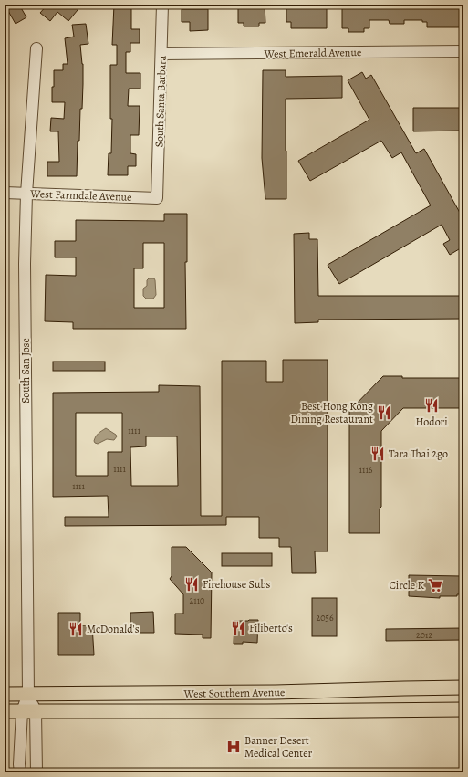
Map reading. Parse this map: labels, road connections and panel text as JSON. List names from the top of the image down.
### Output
{
  "streets": {
    "main road": ["West Southern Avenue"],
    "street": [
      "West Emerald Avenue",
      "South Santa Barbara",
      "West Farmdale Avenue",
      "South San Jose"
    ]
  },
  "crossings": [
    ["West Emerald Avenue", "South Santa Barbara"],
    ["South Santa Barbara", "West Farmdale Avenue"],
    ["West Farmdale Avenue", "South San Jose"],
    ["South San Jose", "West Southern Avenue"]
  ],
  "places": {
    "restaurant": [
      "Hodori",
      "Best Hong Kong Dining Restaurant",
      "Tara Thai 2go",
      "Firehouse Subs",
      "Filiberto's",
      "McDonald's"
    ],
    "supermarket": ["Circle K"],
    "hospital": ["Banner Desert Medical Center"]
  },
  "house_numbers": [
    "1111",
    "1111",
    "1116",
    "1111",
    "2110",
    "2056",
    "2012"
  ]
}
